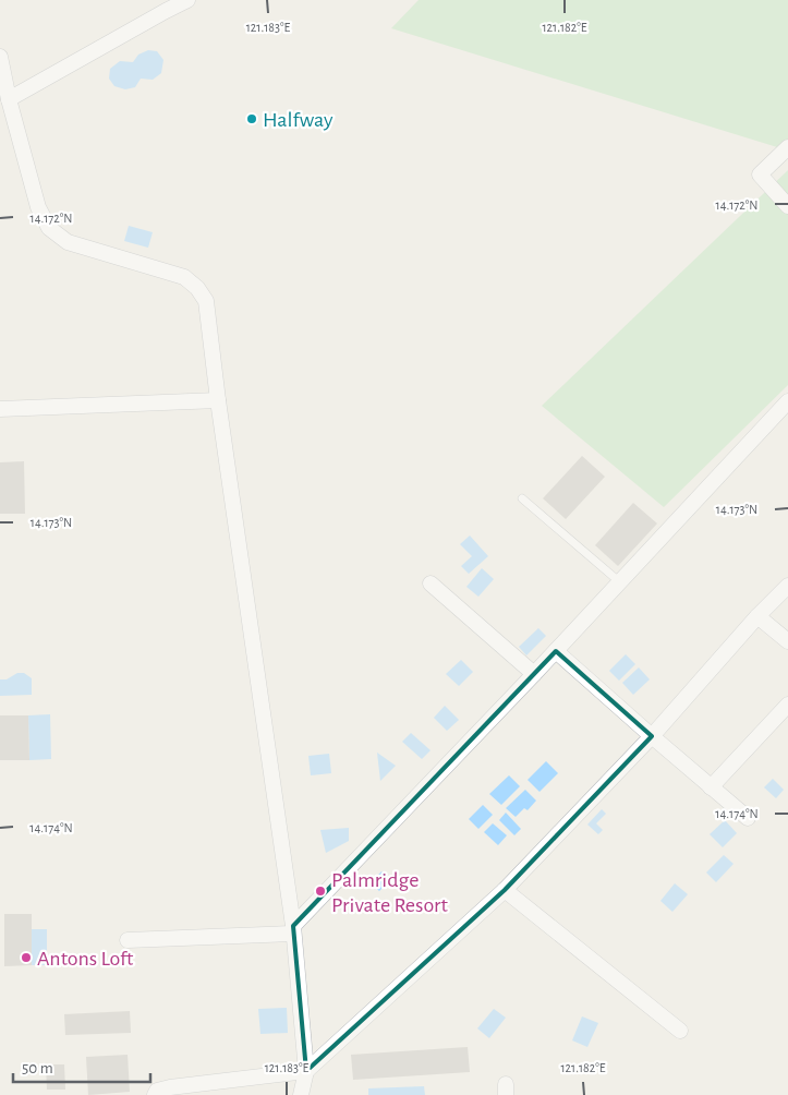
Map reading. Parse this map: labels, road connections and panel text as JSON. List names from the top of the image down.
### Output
{
  "places": ["Halfway", "Palmridge Private Resort", "Antons Loft"],
  "scale_bar": "50 m",
  "coordinates": [
    "121.183°E",
    "121.182°E",
    "14.172°N",
    "14.173°N",
    "14.174°N"
  ]
}
